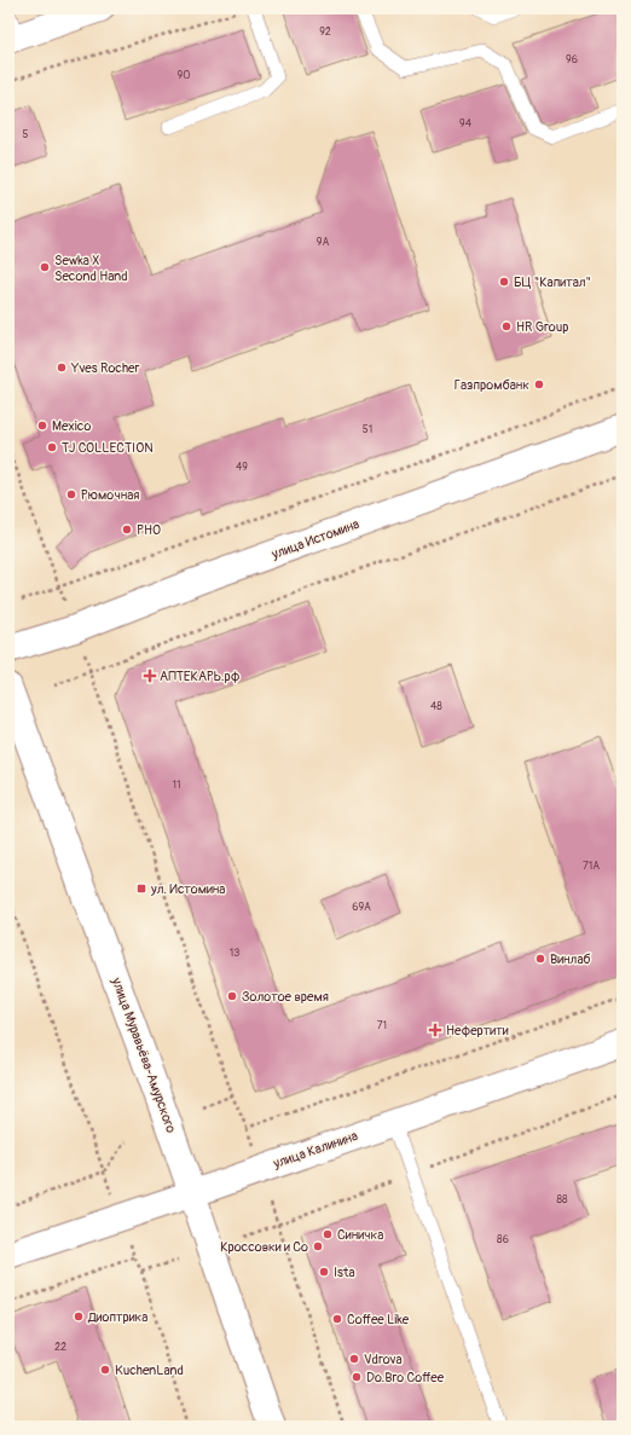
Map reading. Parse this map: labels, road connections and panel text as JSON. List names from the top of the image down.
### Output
{
  "streets": {
    "main road": ["улица Истомина", "улица Муравьёва-Амурского", "улица Калинина"]
  },
  "crossings": [
    ["улица Муравьёва-Амурского", "улица Калинина"]
  ],
  "places": {
    "other": [
      "Sewka X Second Hand",
      "БЦ \"Капитал\"",
      "HR Group",
      "Yves Rocher",
      "Газпромбанк",
      "Mexico",
      "TJ COLLECTION",
      "Рюмочная",
      "PHO",
      "Винлаб",
      "Золотое время",
      "Синичка",
      "Кроссовки и Co",
      "Ista",
      "Диоптрика",
      "Coffee Like",
      "Vdrova",
      "KuchenLand",
      "Do.Bro Coffee"
    ],
    "health": ["АПТЕКАРЬ.рф", "Нефертити"],
    "transit": ["ул. Истомина"]
  },
  "house_numbers": [
    "92",
    "96",
    "90",
    "94",
    "5",
    "9А",
    "51",
    "49",
    "48",
    "11",
    "71А",
    "69А",
    "13",
    "71",
    "88",
    "86",
    "22"
  ]
}
